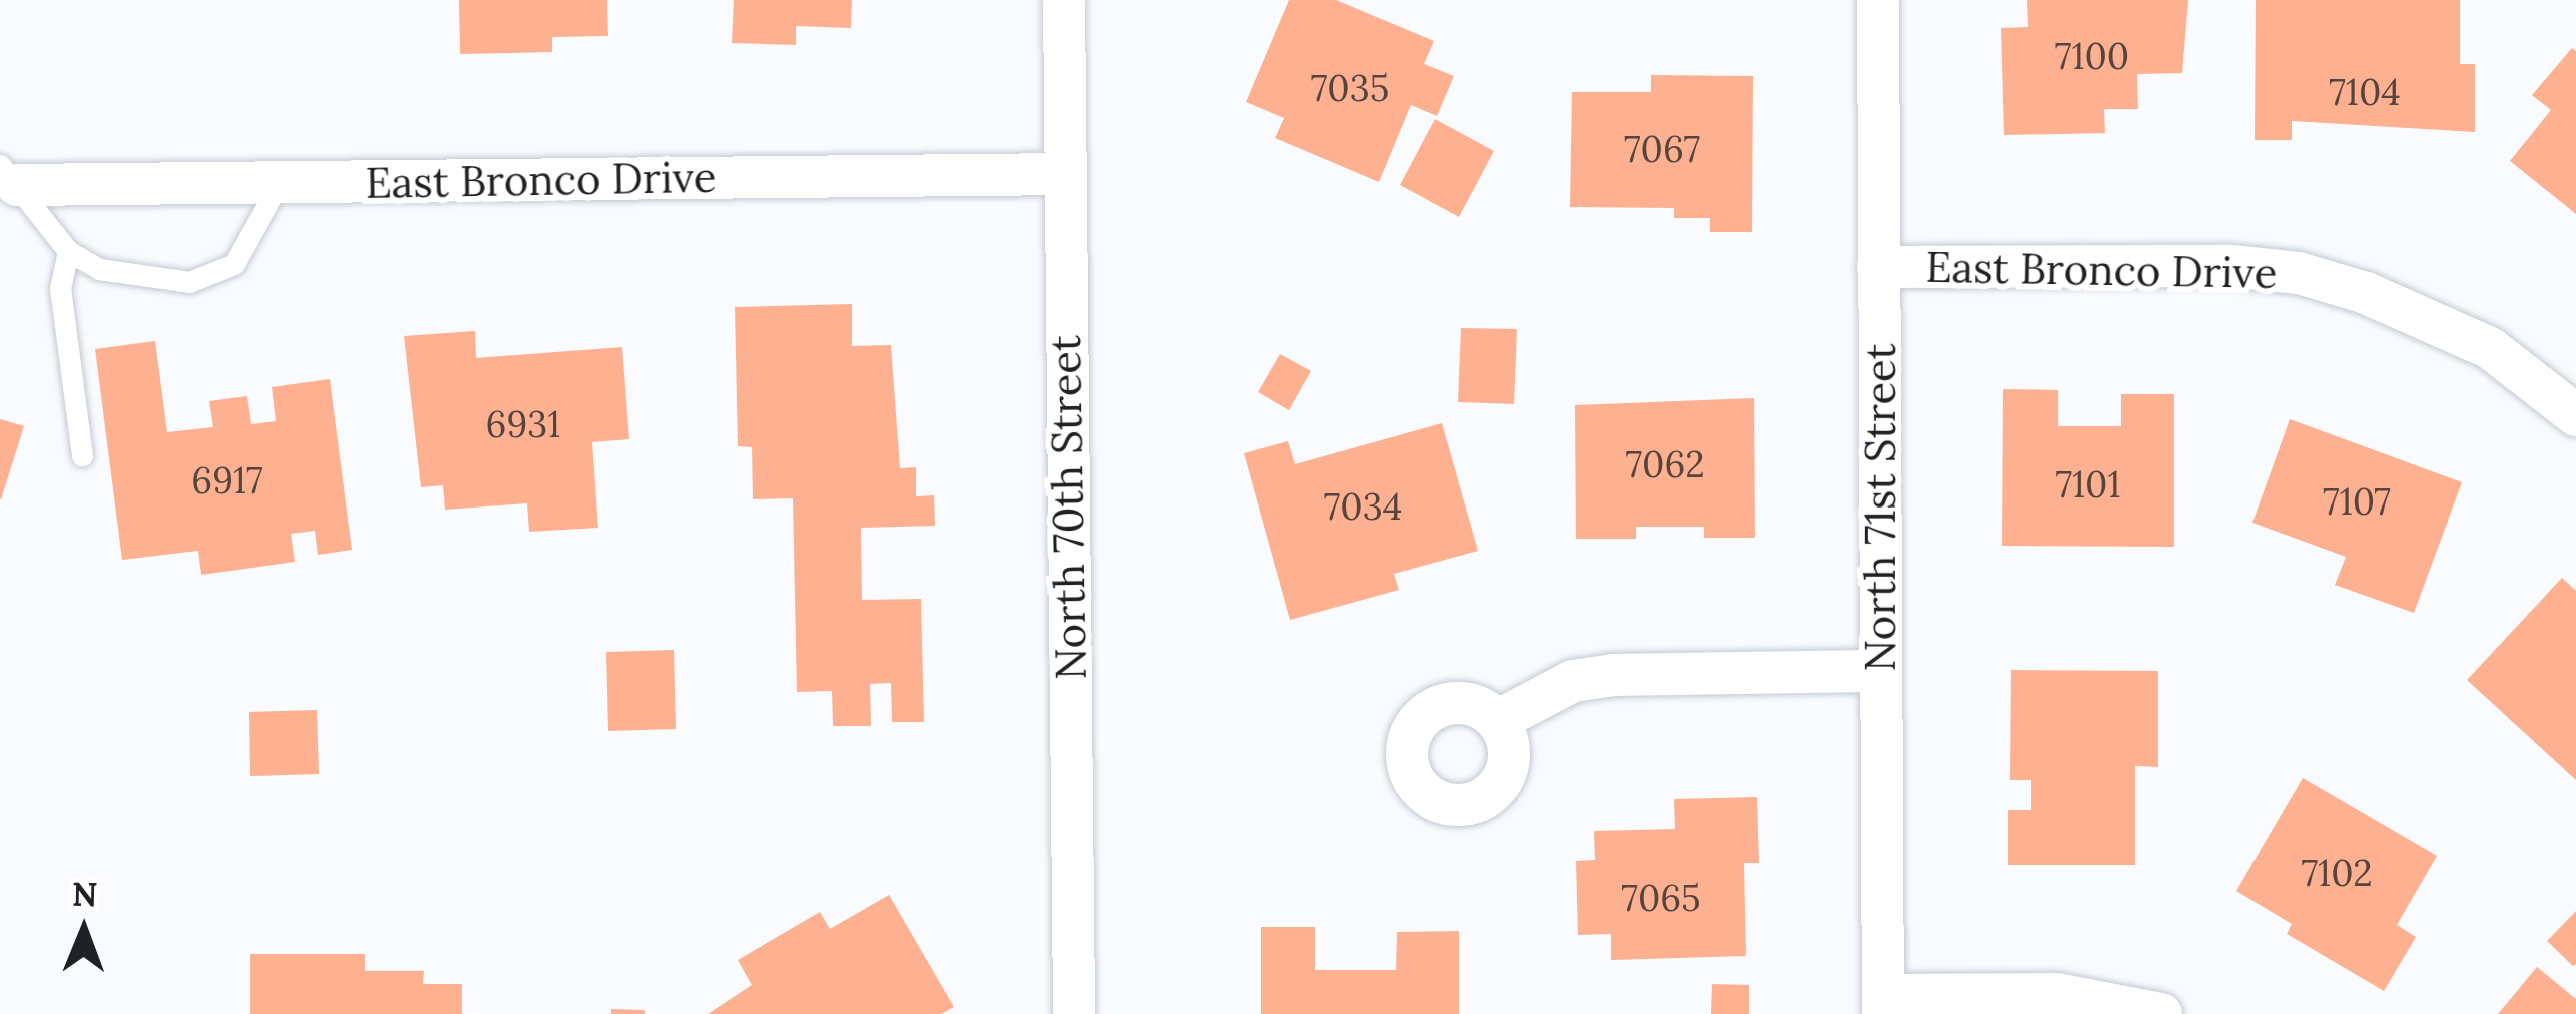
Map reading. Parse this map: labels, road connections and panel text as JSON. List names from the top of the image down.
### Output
{
  "streets": {
    "street": ["East Bronco Drive", "North 70th Street", "North 71st Street"]
  },
  "crossings": [
    ["East Bronco Drive", "North 70th Street"],
    ["East Bronco Drive", "North 71st Street"]
  ],
  "house_numbers": [
    "7100",
    "7035",
    "7104",
    "7067",
    "6931",
    "7062",
    "6917",
    "7101",
    "7107",
    "7034",
    "7102",
    "7065"
  ],
  "north": "top"
}
